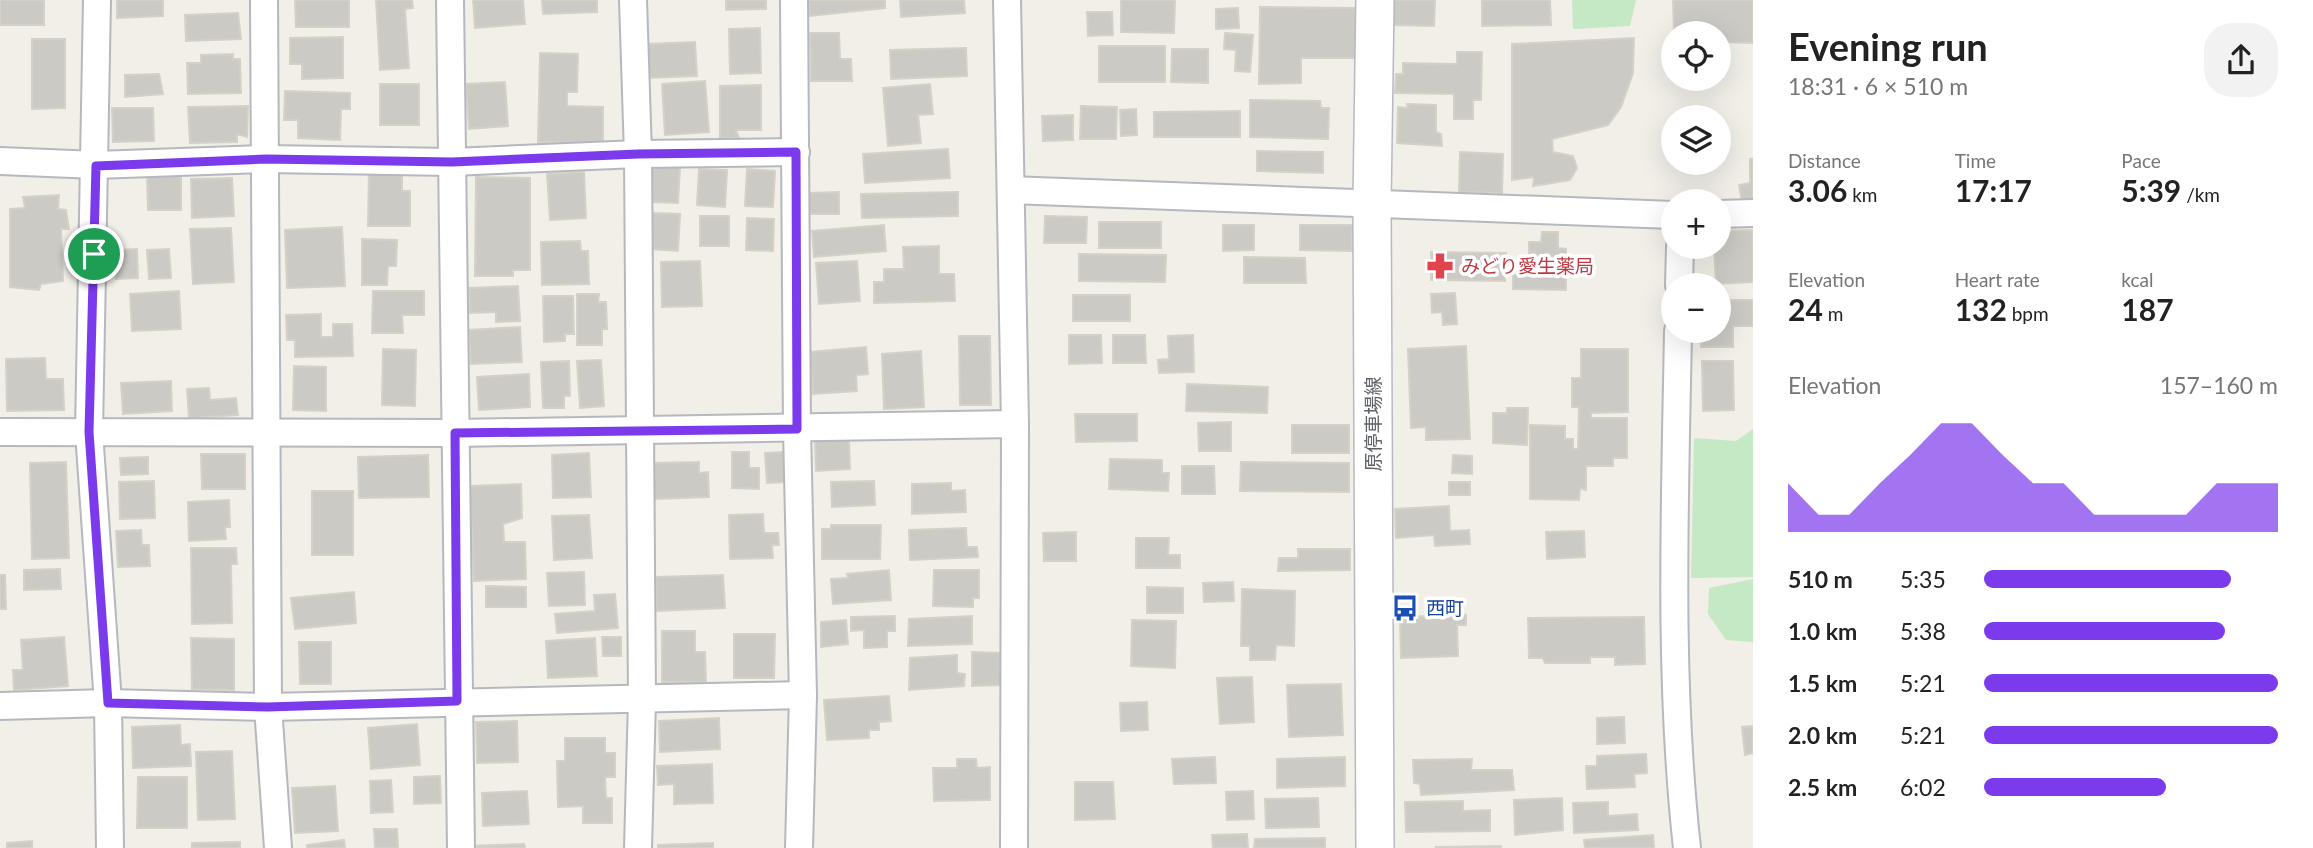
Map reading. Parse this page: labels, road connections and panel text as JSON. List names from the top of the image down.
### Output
{
  "streets": {
    "main road": ["原停車場線"]
  },
  "places": {
    "pharmacy": ["みどり愛生薬局"],
    "bus stop": ["西町"]
  },
  "page": {
    "heading": ["Evening run", "18:31 · 6 × 510 m"],
    "map_buttons": ["+", "−"],
    "stats": [
      ["Distance", "3.06 km"],
      ["Time", "17:17"],
      ["Pace", "5:39 /km"],
      ["Elevation", "24 m"],
      ["Heart rate", "132 bpm"],
      ["kcal", "187"]
    ],
    "chart": ["Elevation", "157–160 m"],
    "list": [
      {
        "name": "510 m",
        "note": "5:35"
      },
      {
        "name": "1.0 km",
        "note": "5:38"
      },
      {
        "name": "1.5 km",
        "note": "5:21"
      },
      {
        "name": "2.0 km",
        "note": "5:21"
      },
      {
        "name": "2.5 km",
        "note": "6:02"
      }
    ]
  }
}
